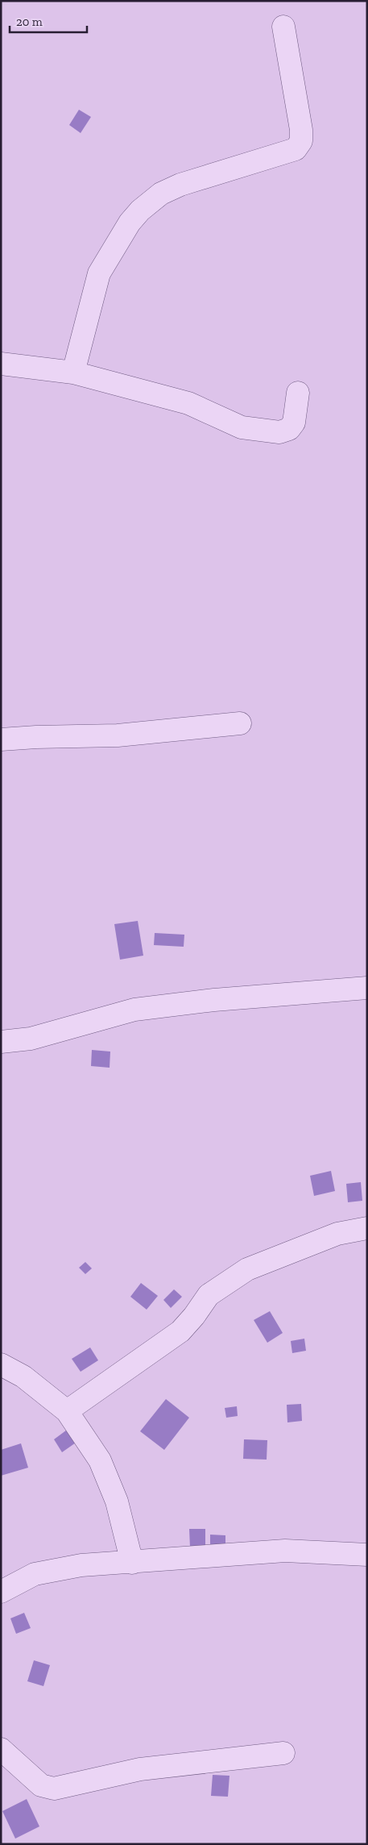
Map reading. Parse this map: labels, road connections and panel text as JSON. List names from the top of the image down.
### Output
{
  "scale_bar": "20 m"
}
